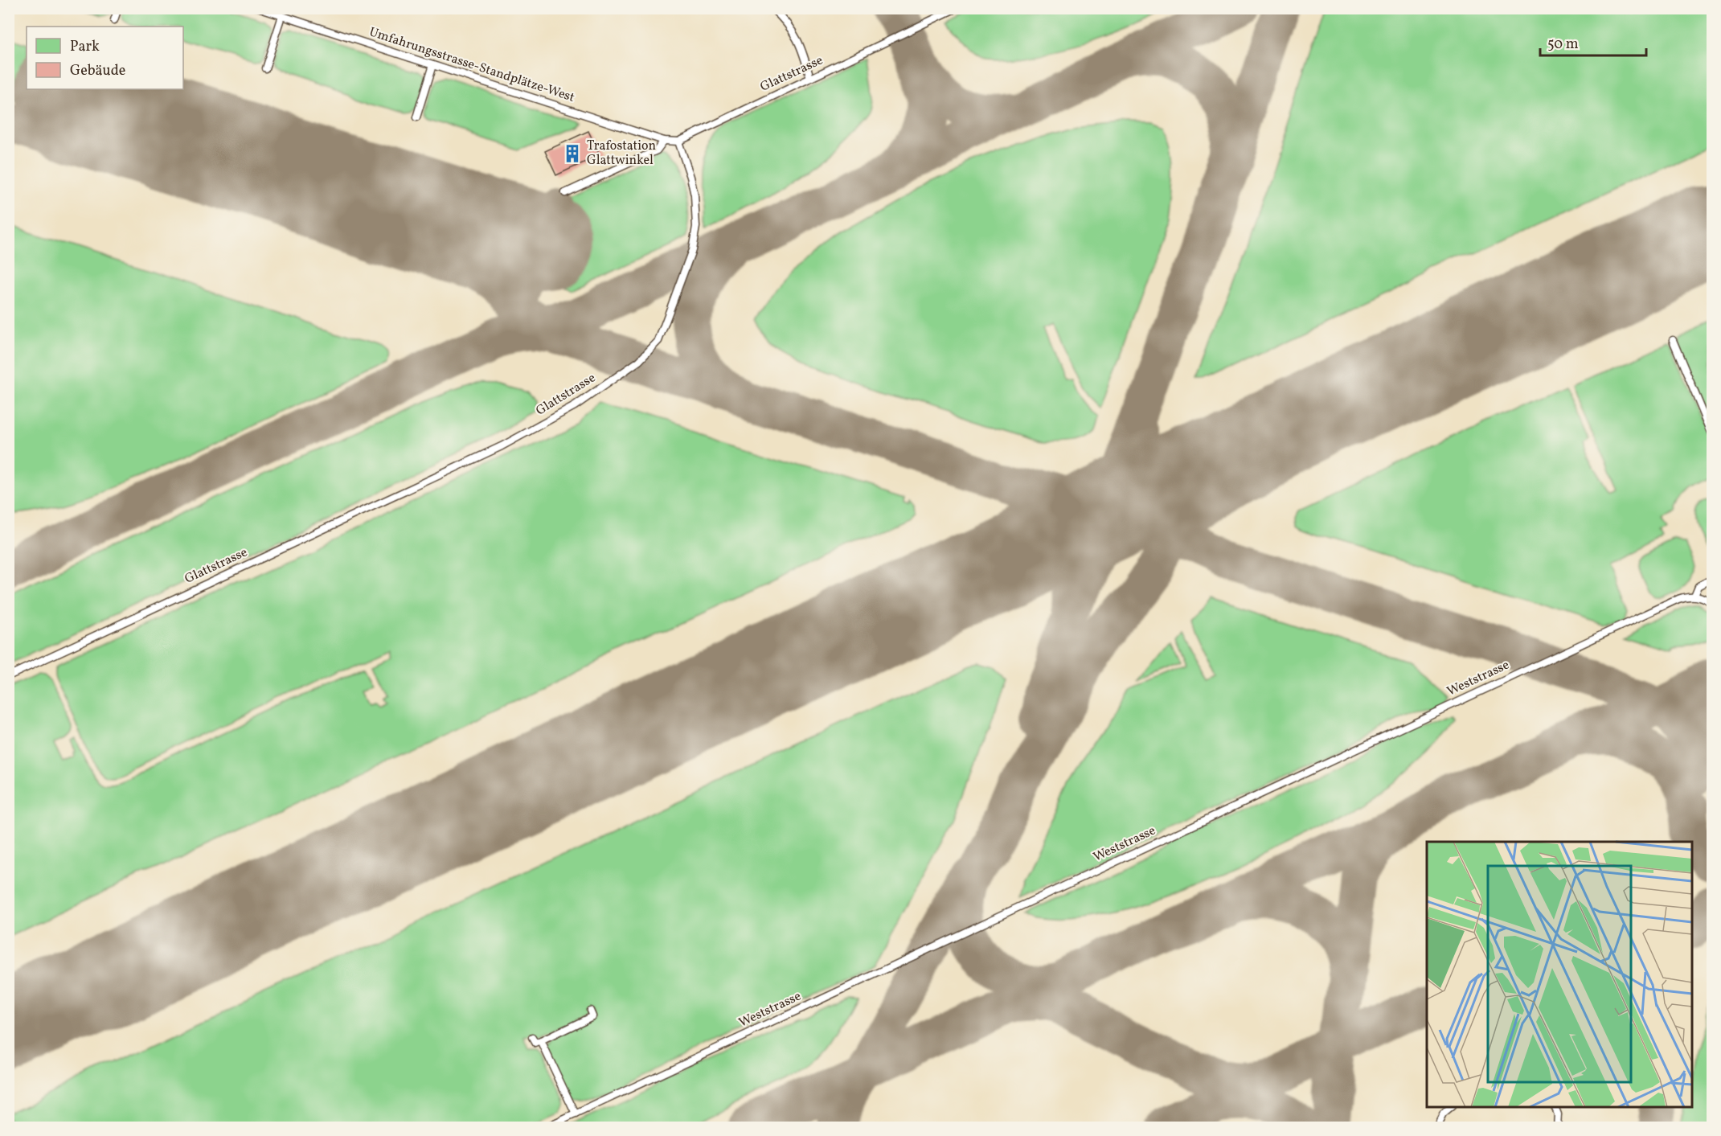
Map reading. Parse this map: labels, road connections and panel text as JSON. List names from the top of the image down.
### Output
{
  "streets": {
    "lane": ["Umfahrungsstrasse-Standplätze-West", "Glattstrasse", "Weststrasse"]
  },
  "crossings": [
    ["Umfahrungsstrasse-Standplätze-West", "Glattstrasse"]
  ],
  "places": {
    "building": ["Trafostation Glattwinkel"]
  },
  "legend": ["Park", "Gebäude"],
  "scale_bar": "50 m"
}
